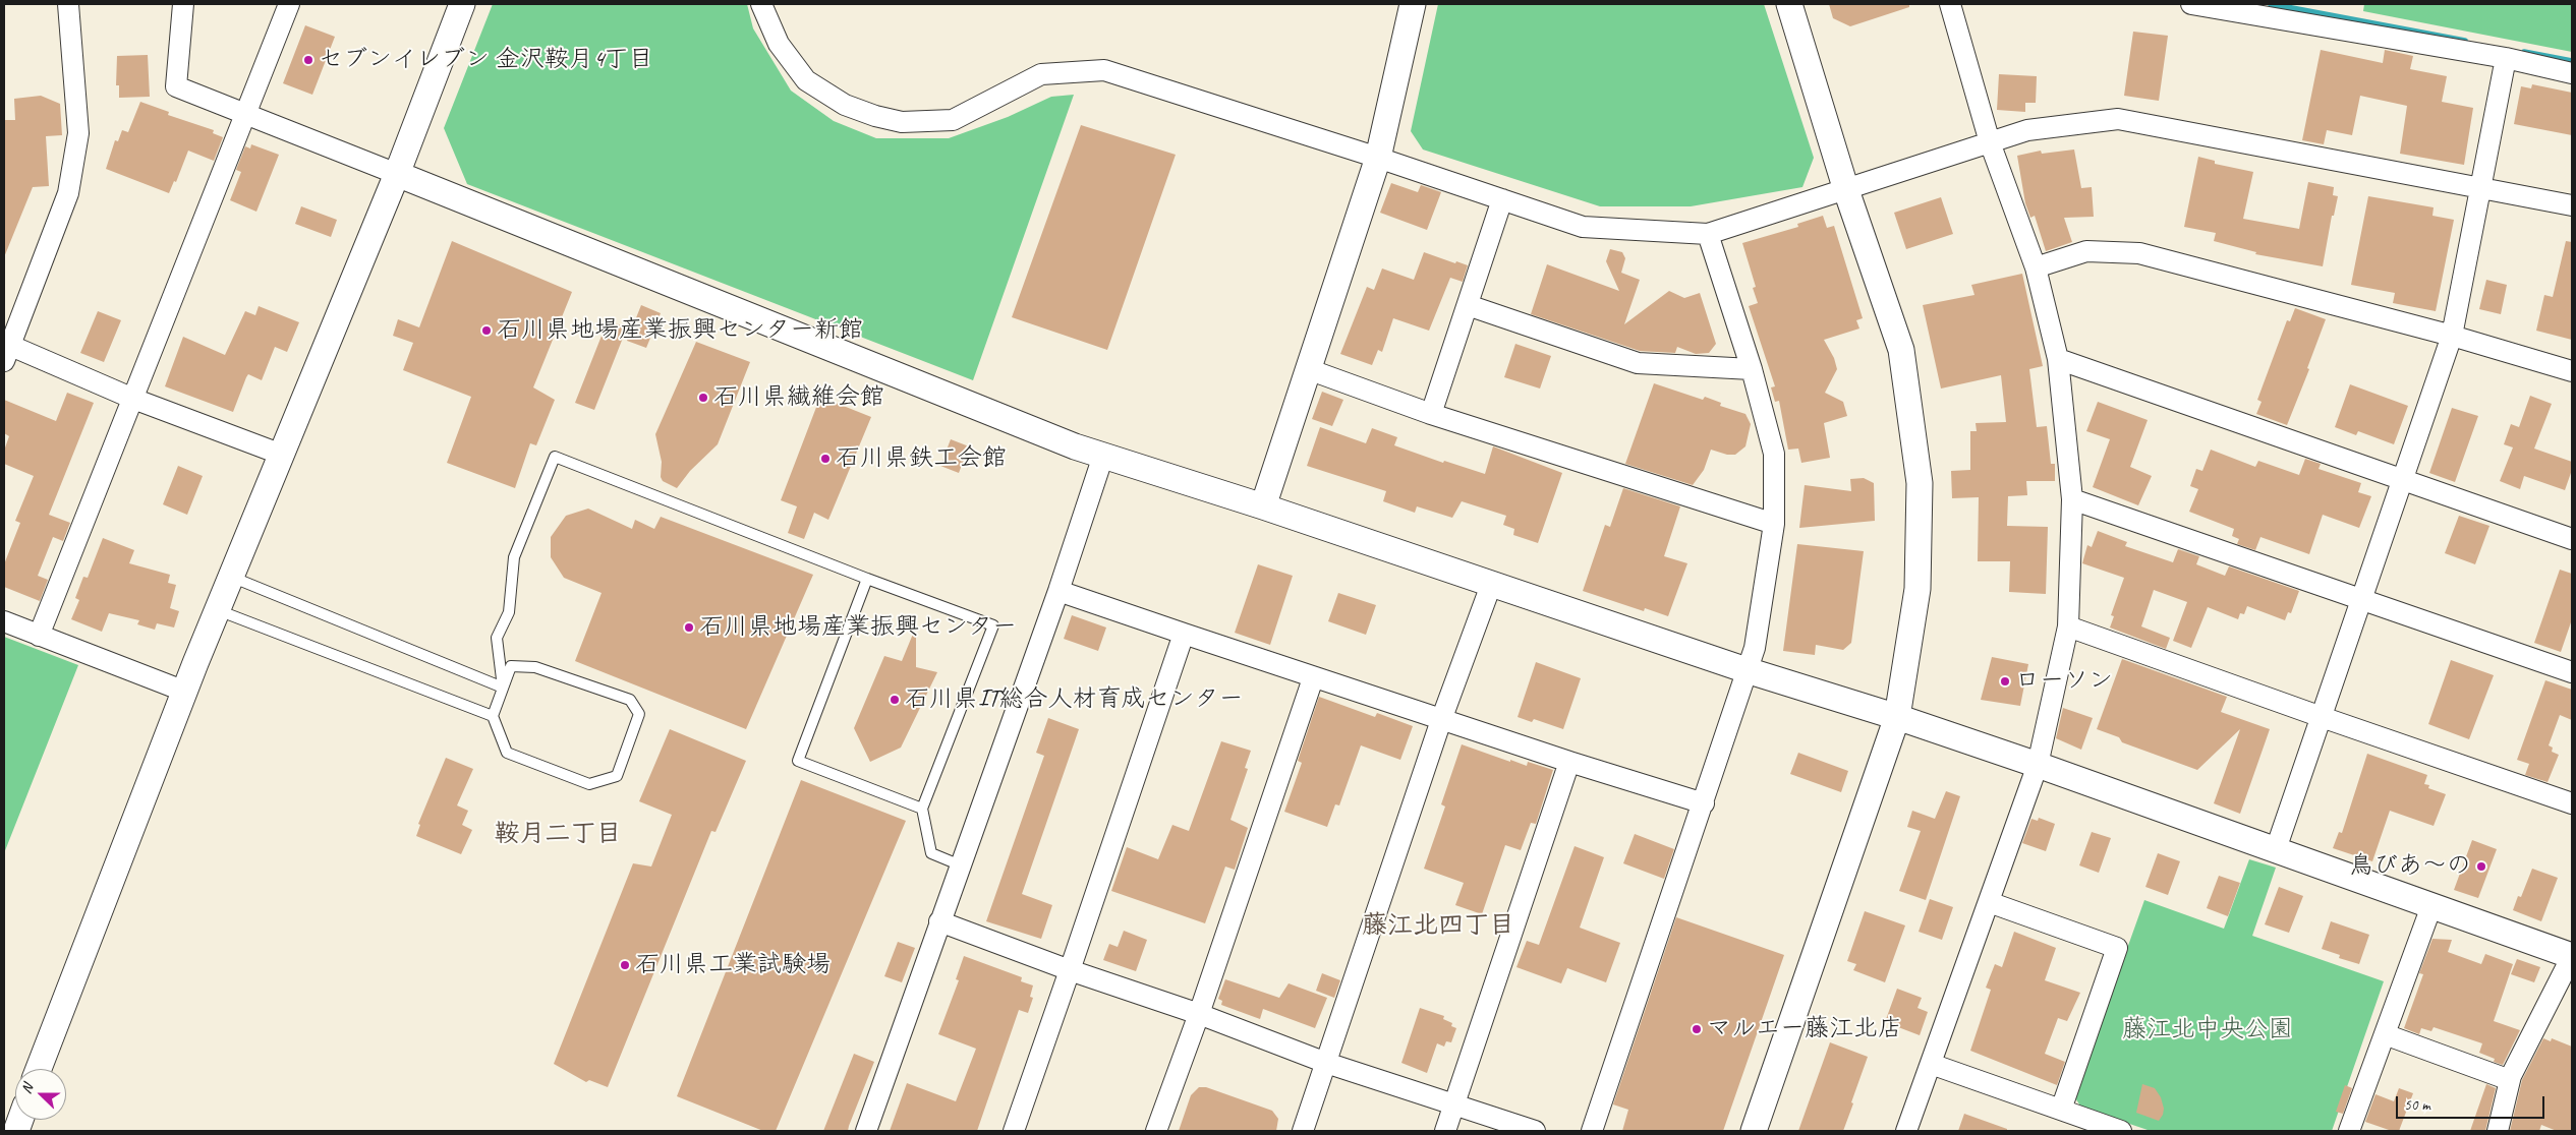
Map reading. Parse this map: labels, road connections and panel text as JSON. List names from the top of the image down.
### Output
{
  "districts": ["鞍月二丁目", "藤江北四丁目"],
  "parks": ["藤江北中央公園"],
  "places": [
    "セブンイレブン 金沢鞍月4丁目",
    "石川県地場産業振興センター新館",
    "石川県繊維会館",
    "石川県鉄工会館",
    "石川県地場産業振興センター",
    "ローソン",
    "石川県IT総合人材育成センター",
    "鳥びあ〜の",
    "石川県工業試験場",
    "マルエー藤江北店"
  ],
  "scale_bar": "50 m",
  "north": "left"
}
